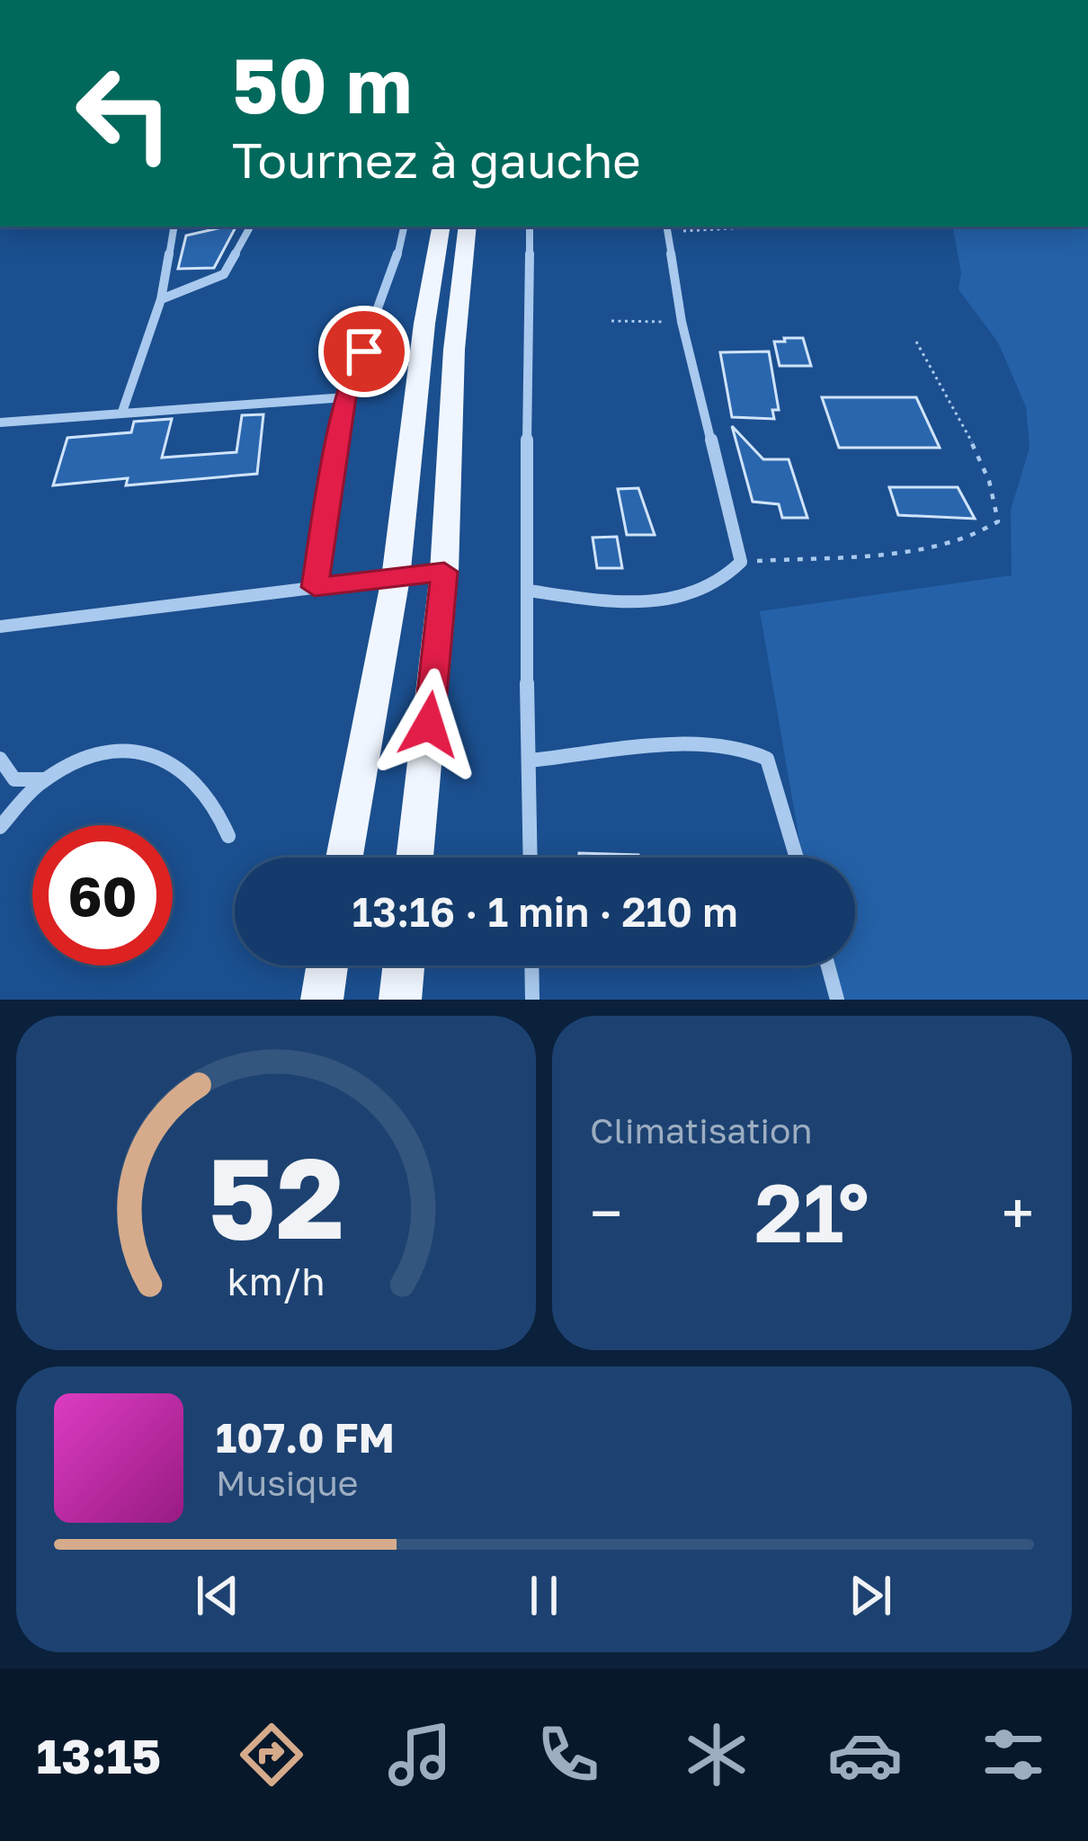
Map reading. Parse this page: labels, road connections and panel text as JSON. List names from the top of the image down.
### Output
{
  "page": {
    "turn": ["50 m", "Tournez à gauche"],
    "limit": "60",
    "trip": "13:16 · 1 min · 210 m",
    "tile": "Climatisation",
    "heat": ["−", "21°", "+"],
    "song": ["107.0 FM", "Musique"],
    "tabs": "13:15",
    "gauge": ["52", "km/h"]
  }
}
